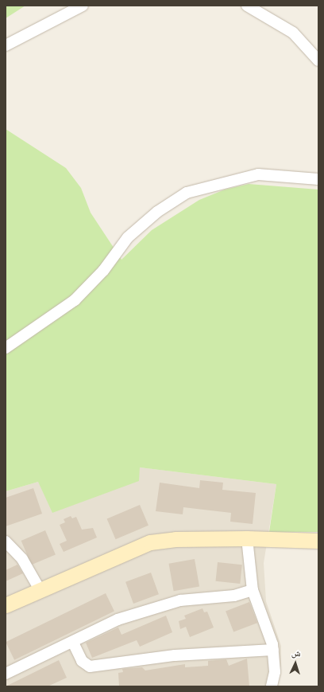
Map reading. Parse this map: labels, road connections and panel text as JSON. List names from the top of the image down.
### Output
{
  "north": "top"
}
